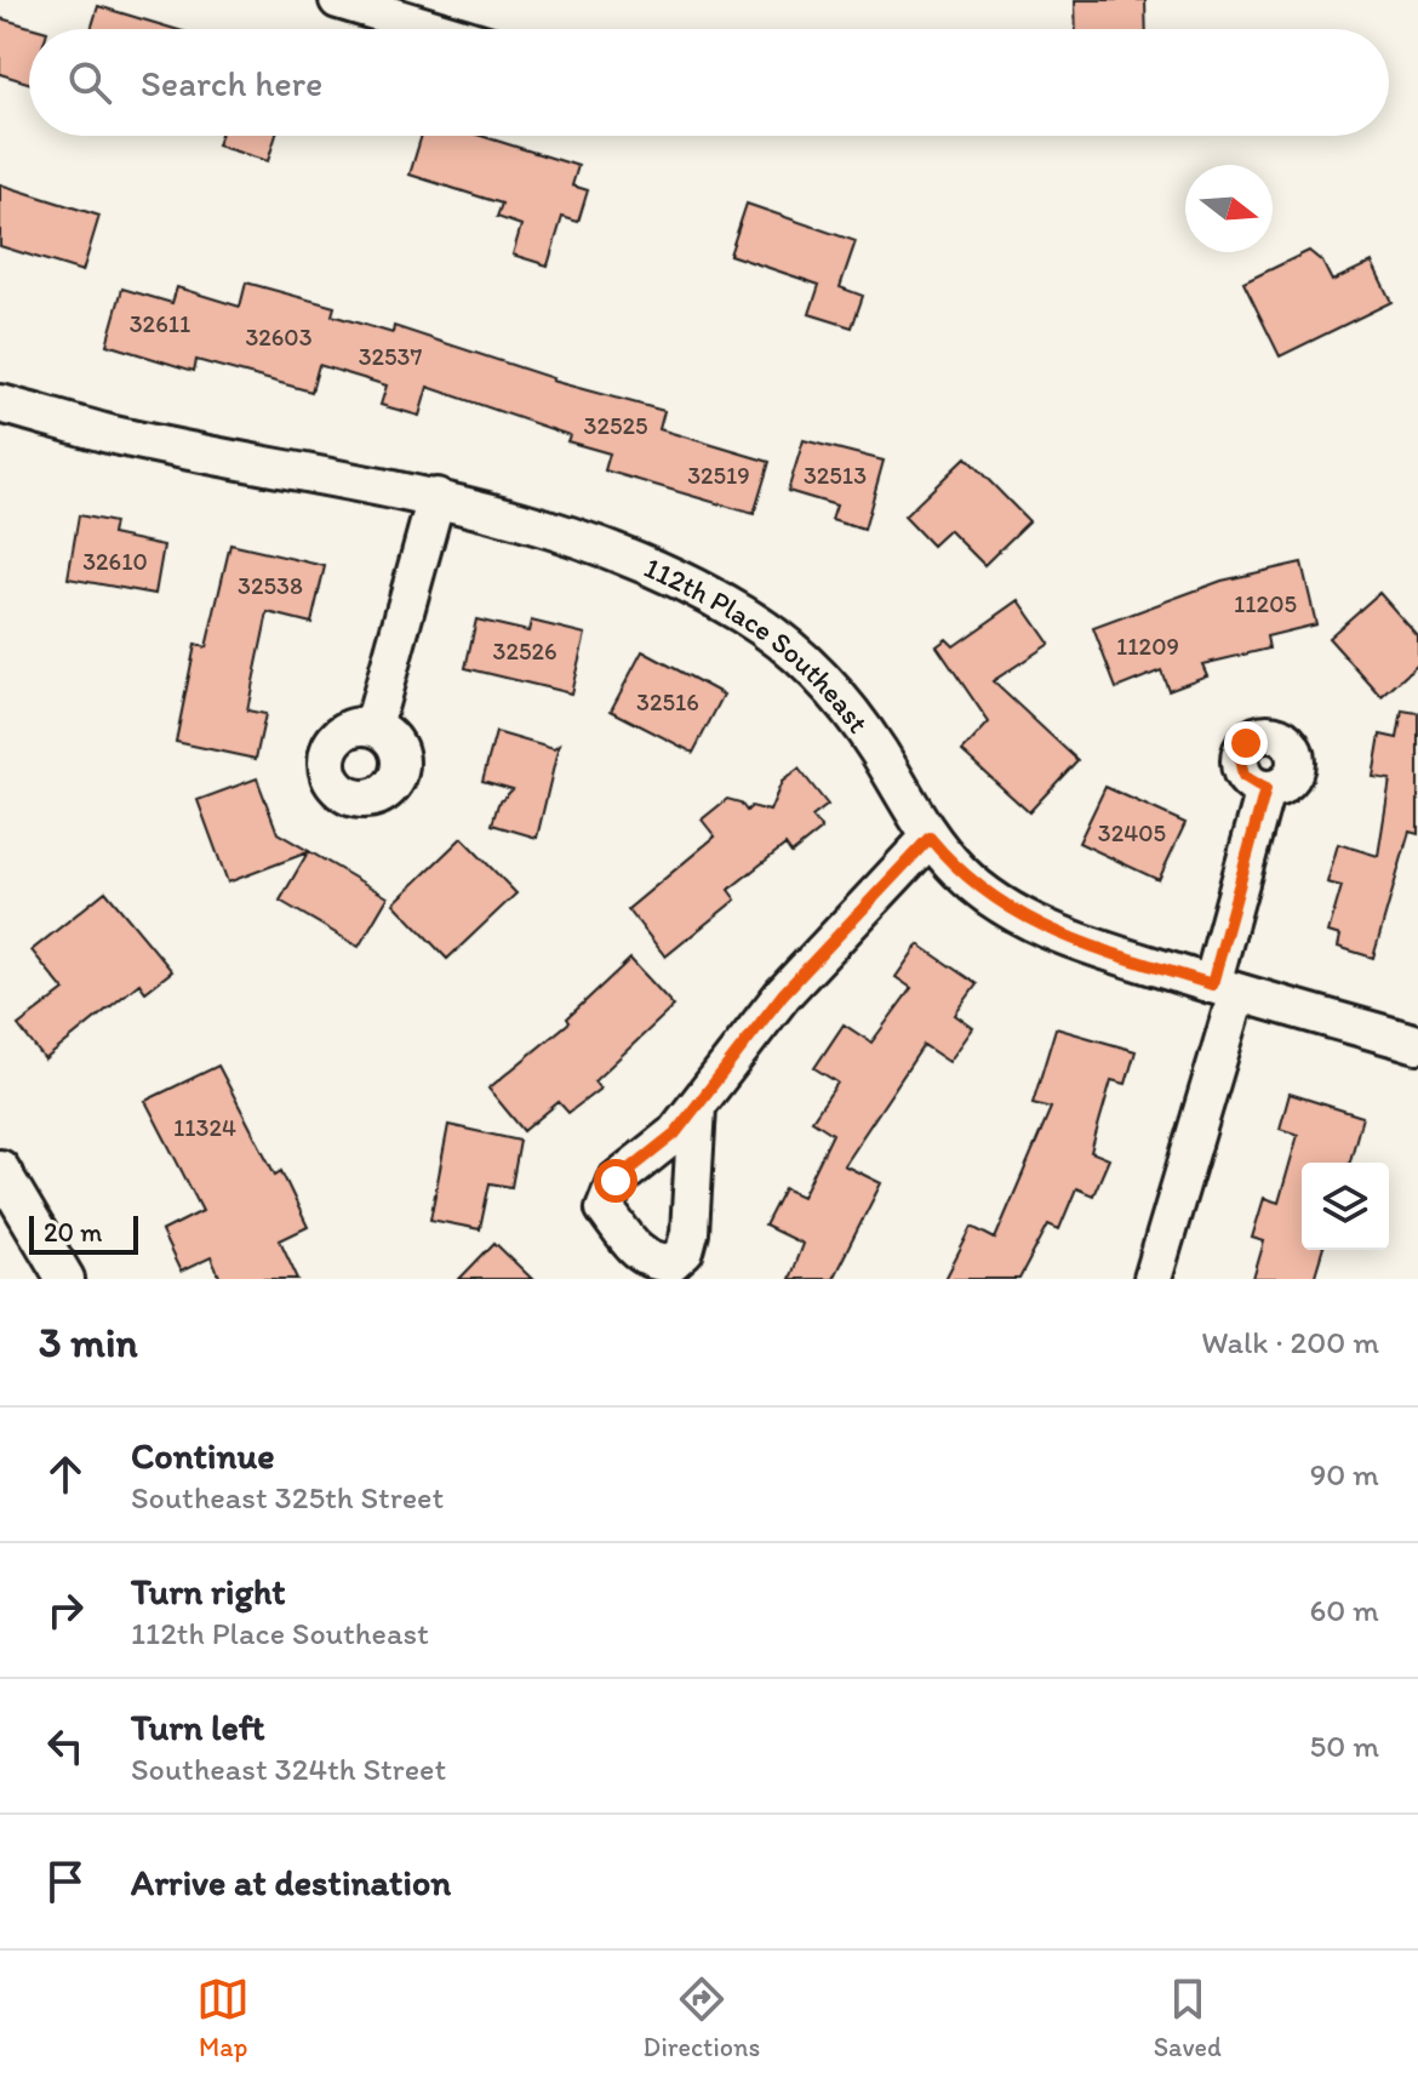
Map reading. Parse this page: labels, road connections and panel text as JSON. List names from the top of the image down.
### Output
{
  "streets": {
    "street": ["112th Place Southeast"]
  },
  "house_numbers": [
    "32611",
    "32603",
    "32537",
    "32525",
    "32519",
    "32513",
    "32610",
    "32538",
    "11205",
    "11209",
    "32526",
    "32516",
    "32405",
    "11324"
  ],
  "scale_bar": "20 m",
  "north": "right",
  "page": {
    "search": "Search here",
    "scale": "20 m",
    "heading": ["3 min", "Walk · 200 m"],
    "list": [
      ["Continue", "Southeast 325th Street", "90 m"],
      ["Turn right", "112th Place Southeast", "60 m"],
      ["Turn left", "Southeast 324th Street", "50 m"],
      "Arrive at destination"
    ],
    "nav": ["Map", "Directions", "Saved"]
  }
}
